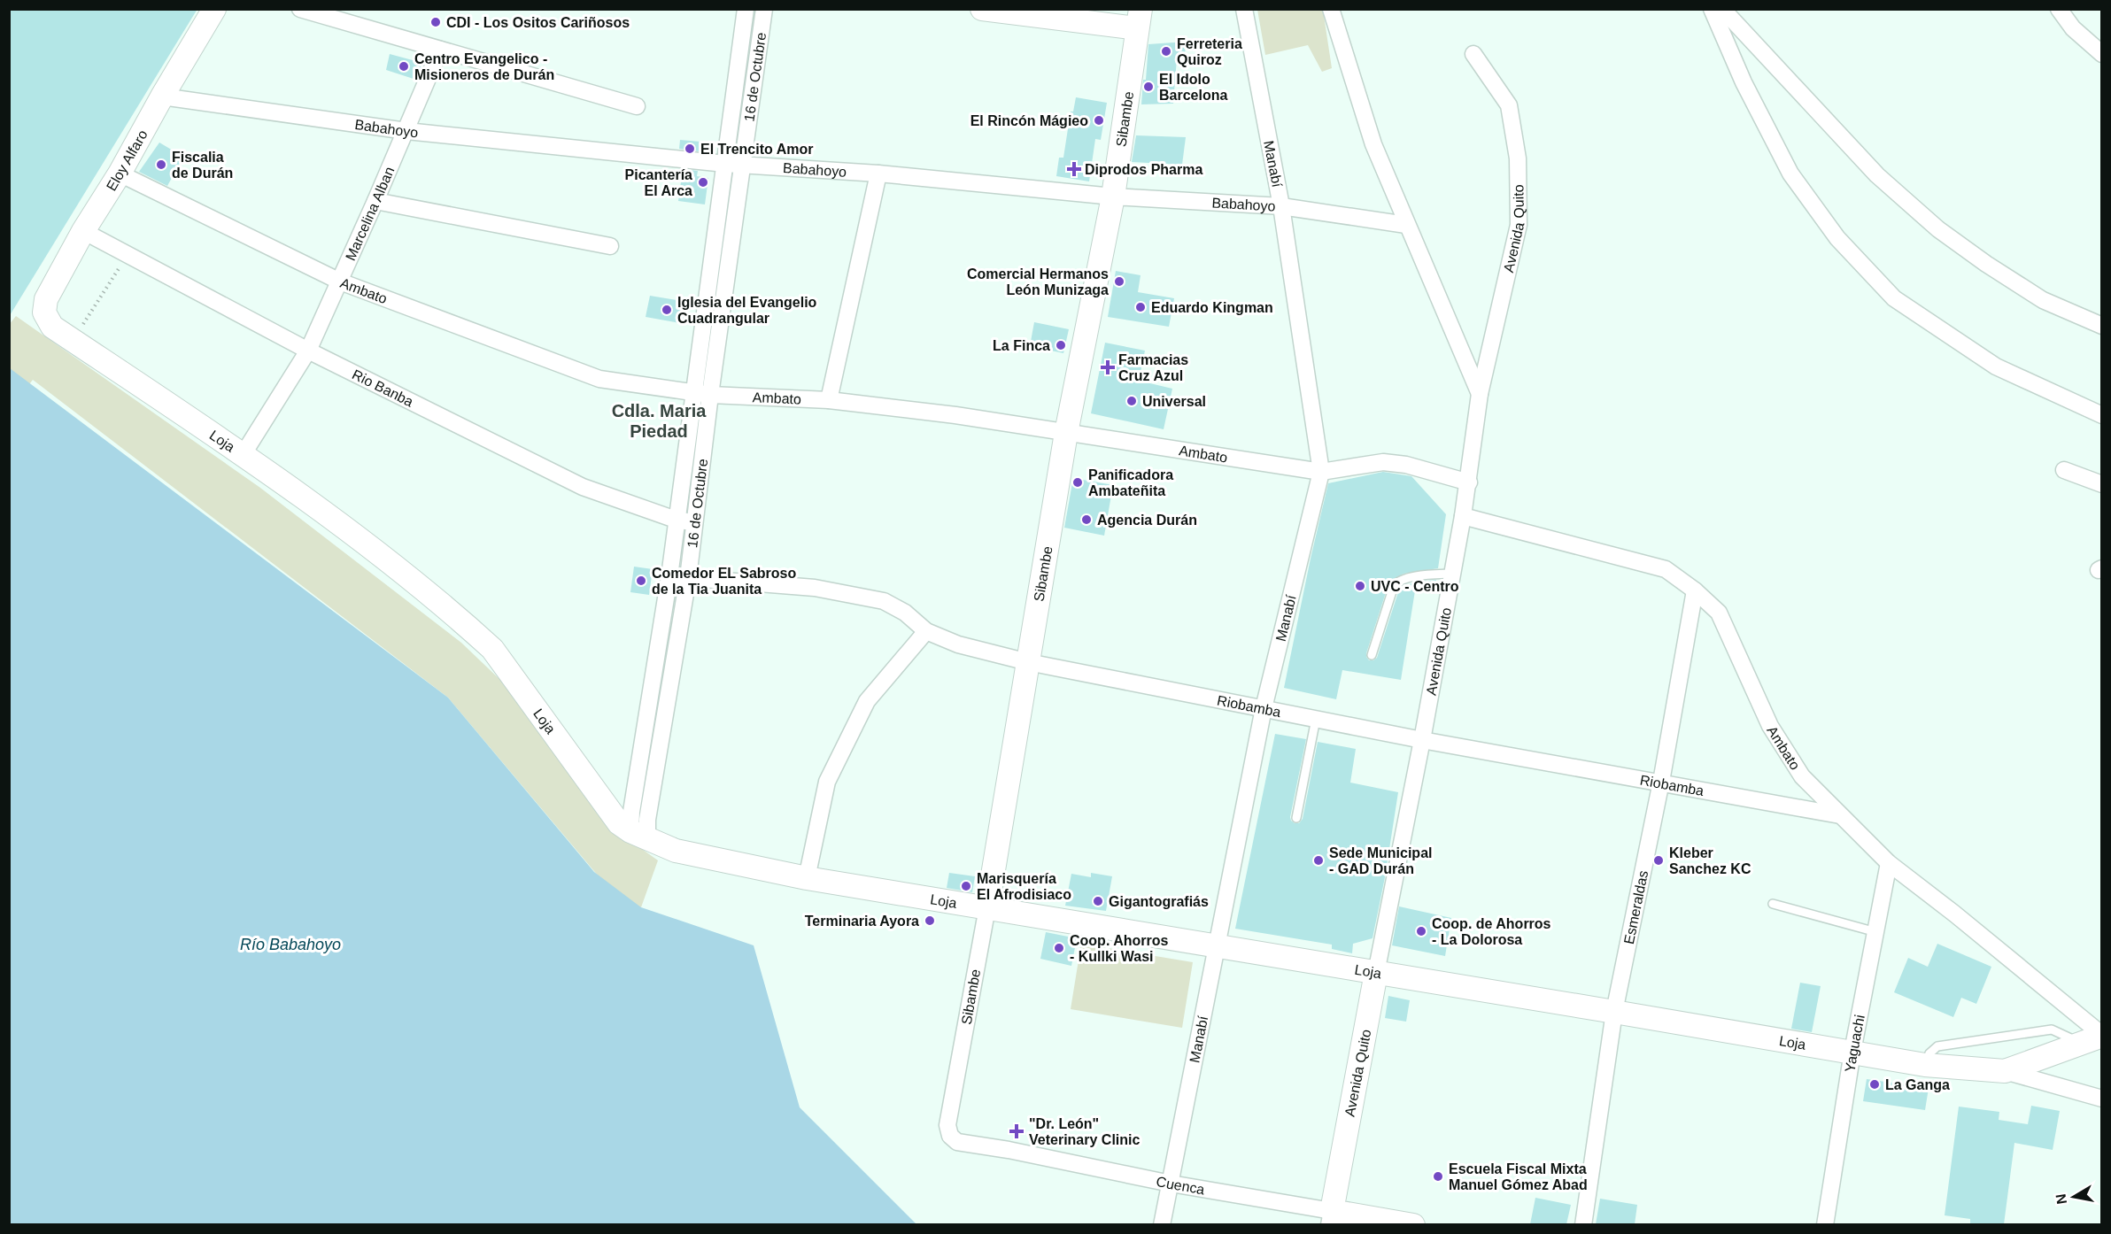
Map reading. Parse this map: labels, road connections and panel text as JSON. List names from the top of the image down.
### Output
{
  "streets": {
    "street": [
      "16 de Octubre",
      "Sibambe",
      "Babahoyo",
      "Eloy Alfaro",
      "Manabí",
      "Marcelina Alban",
      "Avenida Quito",
      "Ambato",
      "Rio Banba",
      "Loja",
      "Riobamba",
      "Esmeraldas",
      "Yaguachi",
      "Cuenca"
    ]
  },
  "crossings": [
    ["16 de Octubre", "Babahoyo"],
    ["16 de Octubre", "Ambato"],
    ["16 de Octubre", "Rio Banba"],
    ["16 de Octubre", "Loja"],
    ["16 de Octubre", "Riobamba"],
    ["Sibambe", "Babahoyo"],
    ["Sibambe", "Ambato"],
    ["Sibambe", "Loja"],
    ["Sibambe", "Riobamba"],
    ["Sibambe", "Cuenca"],
    ["Babahoyo", "Eloy Alfaro"],
    ["Babahoyo", "Manabí"],
    ["Babahoyo", "Marcelina Alban"],
    ["Eloy Alfaro", "Ambato"],
    ["Eloy Alfaro", "Rio Banba"],
    ["Eloy Alfaro", "Loja"],
    ["Manabí", "Ambato"],
    ["Manabí", "Loja"],
    ["Manabí", "Riobamba"],
    ["Manabí", "Cuenca"],
    ["Marcelina Alban", "Ambato"],
    ["Marcelina Alban", "Rio Banba"],
    ["Marcelina Alban", "Loja"],
    ["Avenida Quito", "Ambato"],
    ["Avenida Quito", "Loja"],
    ["Avenida Quito", "Riobamba"],
    ["Avenida Quito", "Cuenca"],
    ["Ambato", "Riobamba"],
    ["Ambato", "Esmeraldas"],
    ["Ambato", "Yaguachi"],
    ["Loja", "Esmeraldas"],
    ["Loja", "Yaguachi"],
    ["Riobamba", "Esmeraldas"]
  ],
  "districts": ["Cdla. Maria Piedad"],
  "water": ["Río Babahoyo"],
  "places": {
    "other": [
      "CDI - Los Ositos Cariñosos",
      "Ferreteria Quiroz",
      "Centro Evangelico - Misioneros de Durán",
      "El Idolo Barcelona",
      "El Rincón Mágieo",
      "El Trencito Amor",
      "Fiscalia de Durán",
      "Picantería El Arca",
      "Comercial Hermanos León Munizaga",
      "Eduardo Kingman",
      "Iglesia del Evangelio Cuadrangular",
      "La Finca",
      "Universal",
      "Panificadora Ambateñita",
      "Agencia Durán",
      "Comedor EL Sabroso de la Tia Juanita",
      "UVC - Centro",
      "Sede Municipal - GAD Durán",
      "Kleber Sanchez KC",
      "Marisquería El Afrodisiaco",
      "Gigantografiás",
      "Terminaria Ayora",
      "Coop. de Ahorros - La Dolorosa",
      "Coop. Ahorros - Kullki Wasi",
      "La Ganga",
      "Escuela Fiscal Mixta Manuel Gómez Abad"
    ],
    "health": ["Diprodos Pharma", "Farmacias Cruz Azul", "\"Dr. León\" Veterinary Clinic"]
  },
  "north": "left"
}
